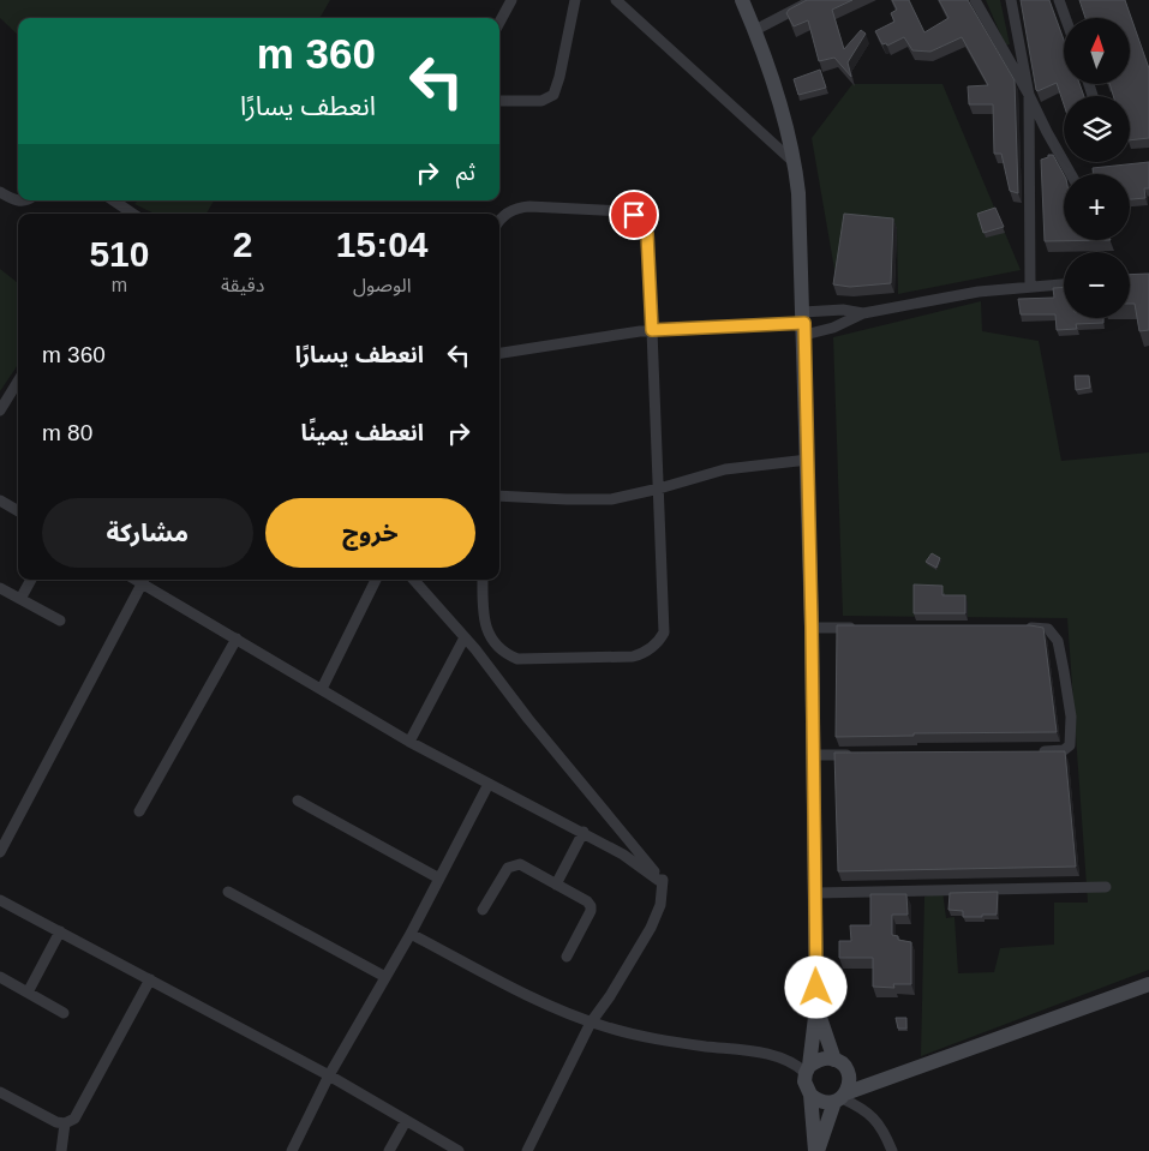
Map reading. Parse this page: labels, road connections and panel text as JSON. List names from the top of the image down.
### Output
{
  "north": "top",
  "page": {
    "map_buttons": ["+", "−"],
    "turn": ["360 m", "انعطف يسارًا"],
    "then": "ثم",
    "eta": [
      "15:04",
      "الوصول",
      "2",
      "دقيقة",
      "510",
      "m"
    ],
    "list": [
      {
        "name": "انعطف يسارًا",
        "value": "360 m"
      },
      {
        "name": "انعطف يمينًا",
        "value": "80 m"
      }
    ],
    "buttons": ["خروج", "مشاركة"]
  }
}
